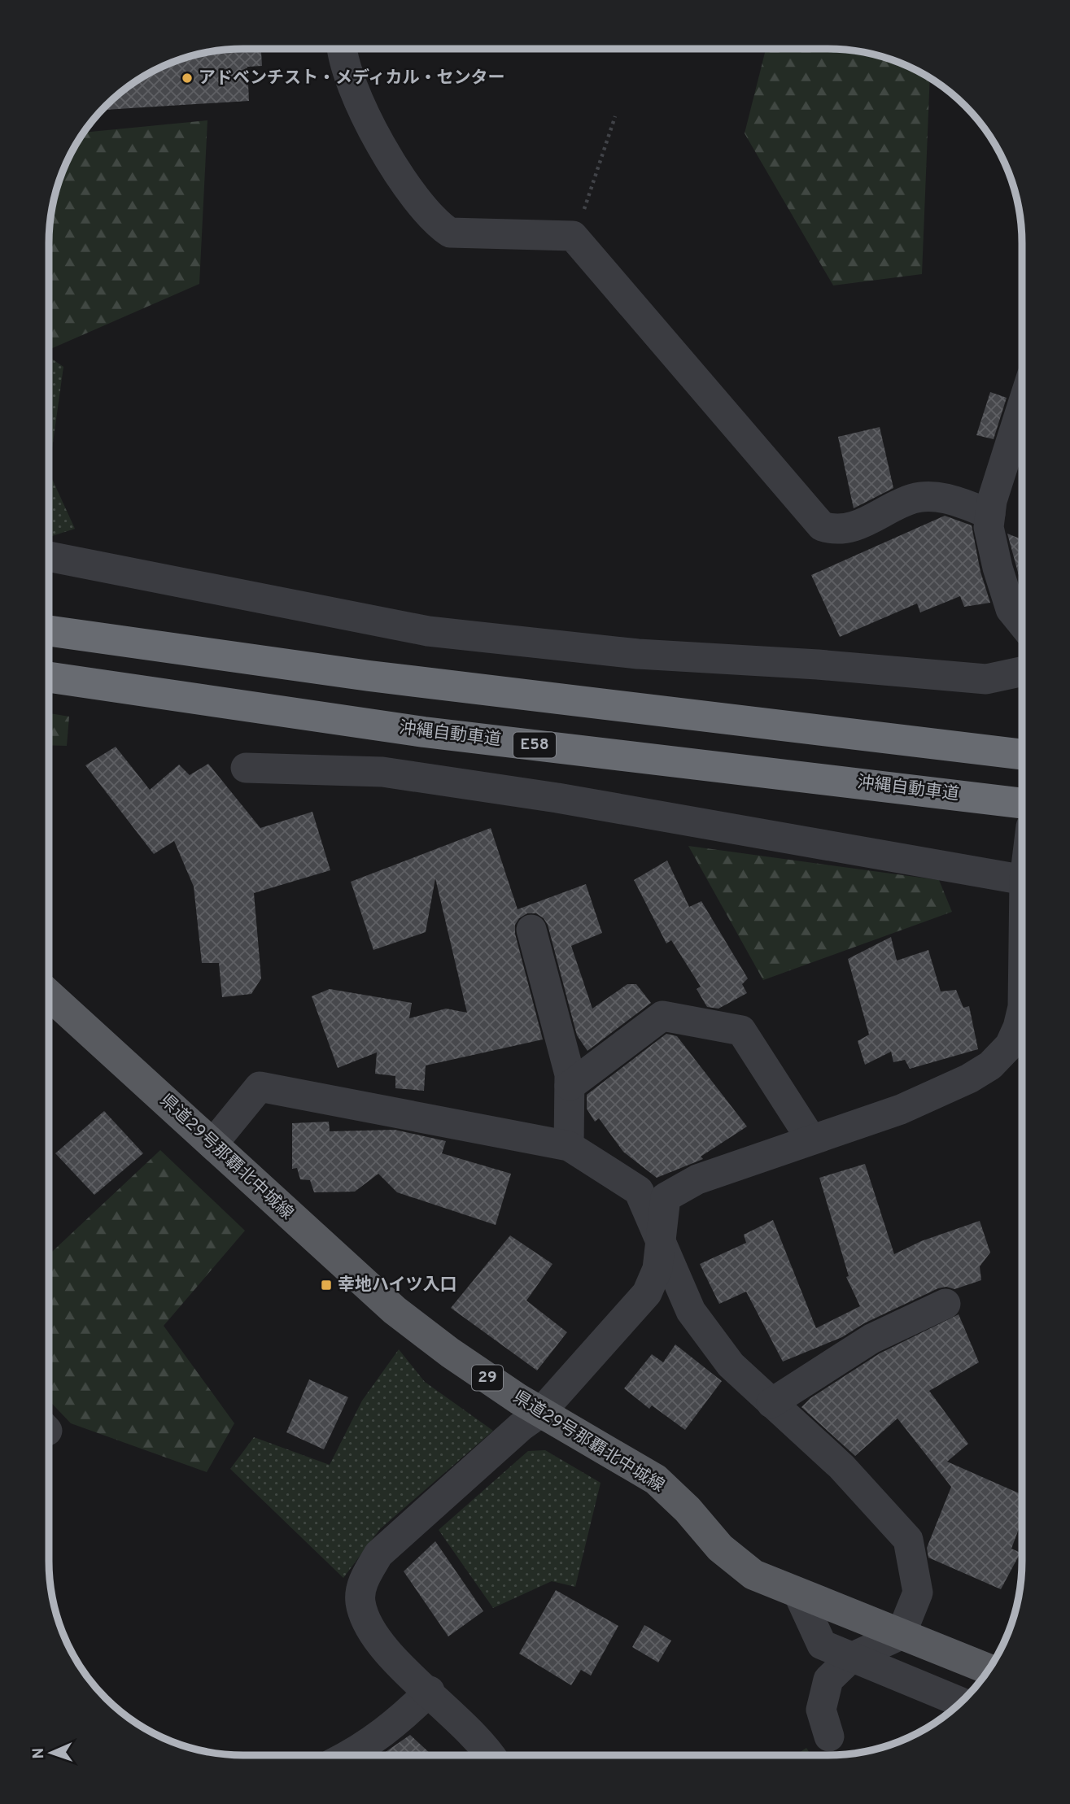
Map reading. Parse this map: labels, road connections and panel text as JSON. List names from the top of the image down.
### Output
{
  "streets": {
    "highway": ["沖縄自動車道", "E58"],
    "main road": ["県道29号那覇北中城線", "29"]
  },
  "places": {
    "other": ["アドベンチスト・メディカル・センター"],
    "transit": ["幸地ハイツ入口"]
  },
  "north": "left"
}
